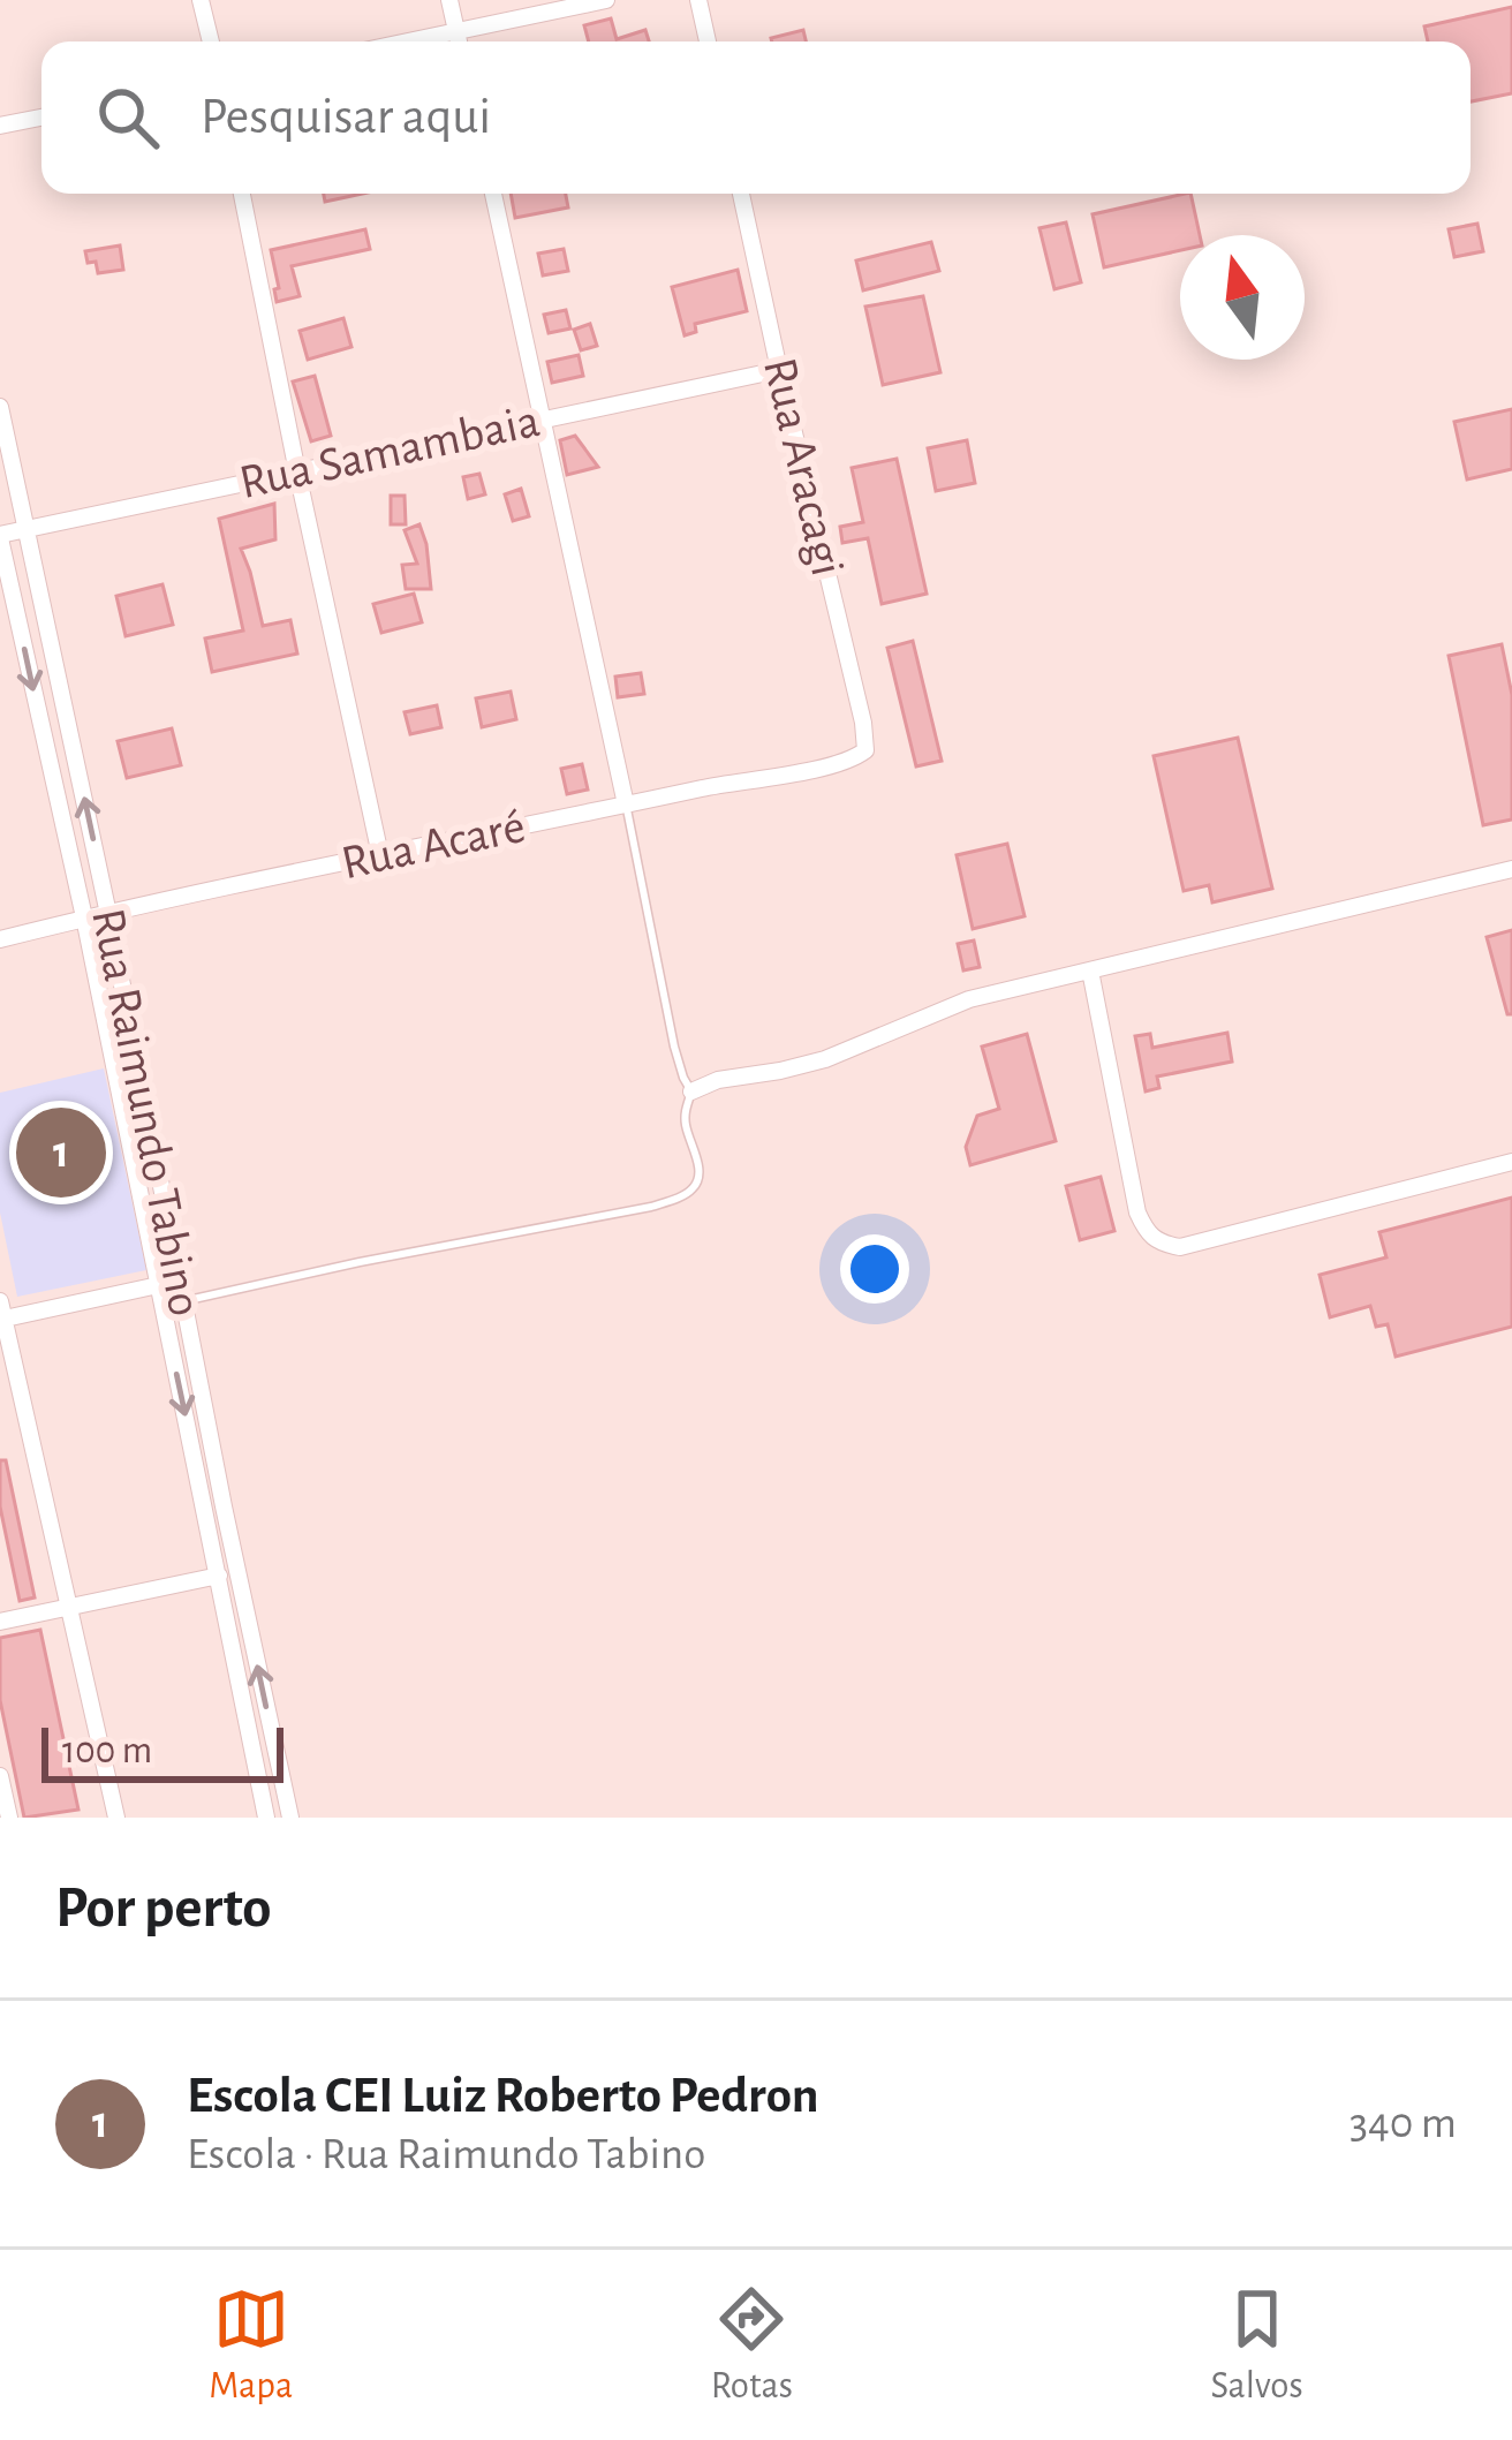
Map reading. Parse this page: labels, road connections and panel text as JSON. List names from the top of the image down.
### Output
{
  "streets": {
    "street": [
      "Rua Samambaia",
      "Rua Aracagi",
      "Rua Acaré",
      "Rua Raimundo Tabino"
    ]
  },
  "crossings": [
    ["Rua Samambaia", "Rua Aracagi"],
    ["Rua Samambaia", "Rua Raimundo Tabino"],
    ["Rua Aracagi", "Rua Acaré"],
    ["Rua Acaré", "Rua Raimundo Tabino"]
  ],
  "scale_bar": "100 m",
  "north": "top",
  "page": {
    "search": "Pesquisar aqui",
    "pins": "1",
    "scale": "100 m",
    "heading": "Por perto",
    "list": [
      {
        "mark": "1",
        "name": "Escola CEI Luiz Roberto Pedron",
        "note": "Escola · Rua Raimundo Tabino",
        "value": "340 m"
      }
    ],
    "nav": ["Mapa", "Rotas", "Salvos"]
  }
}
